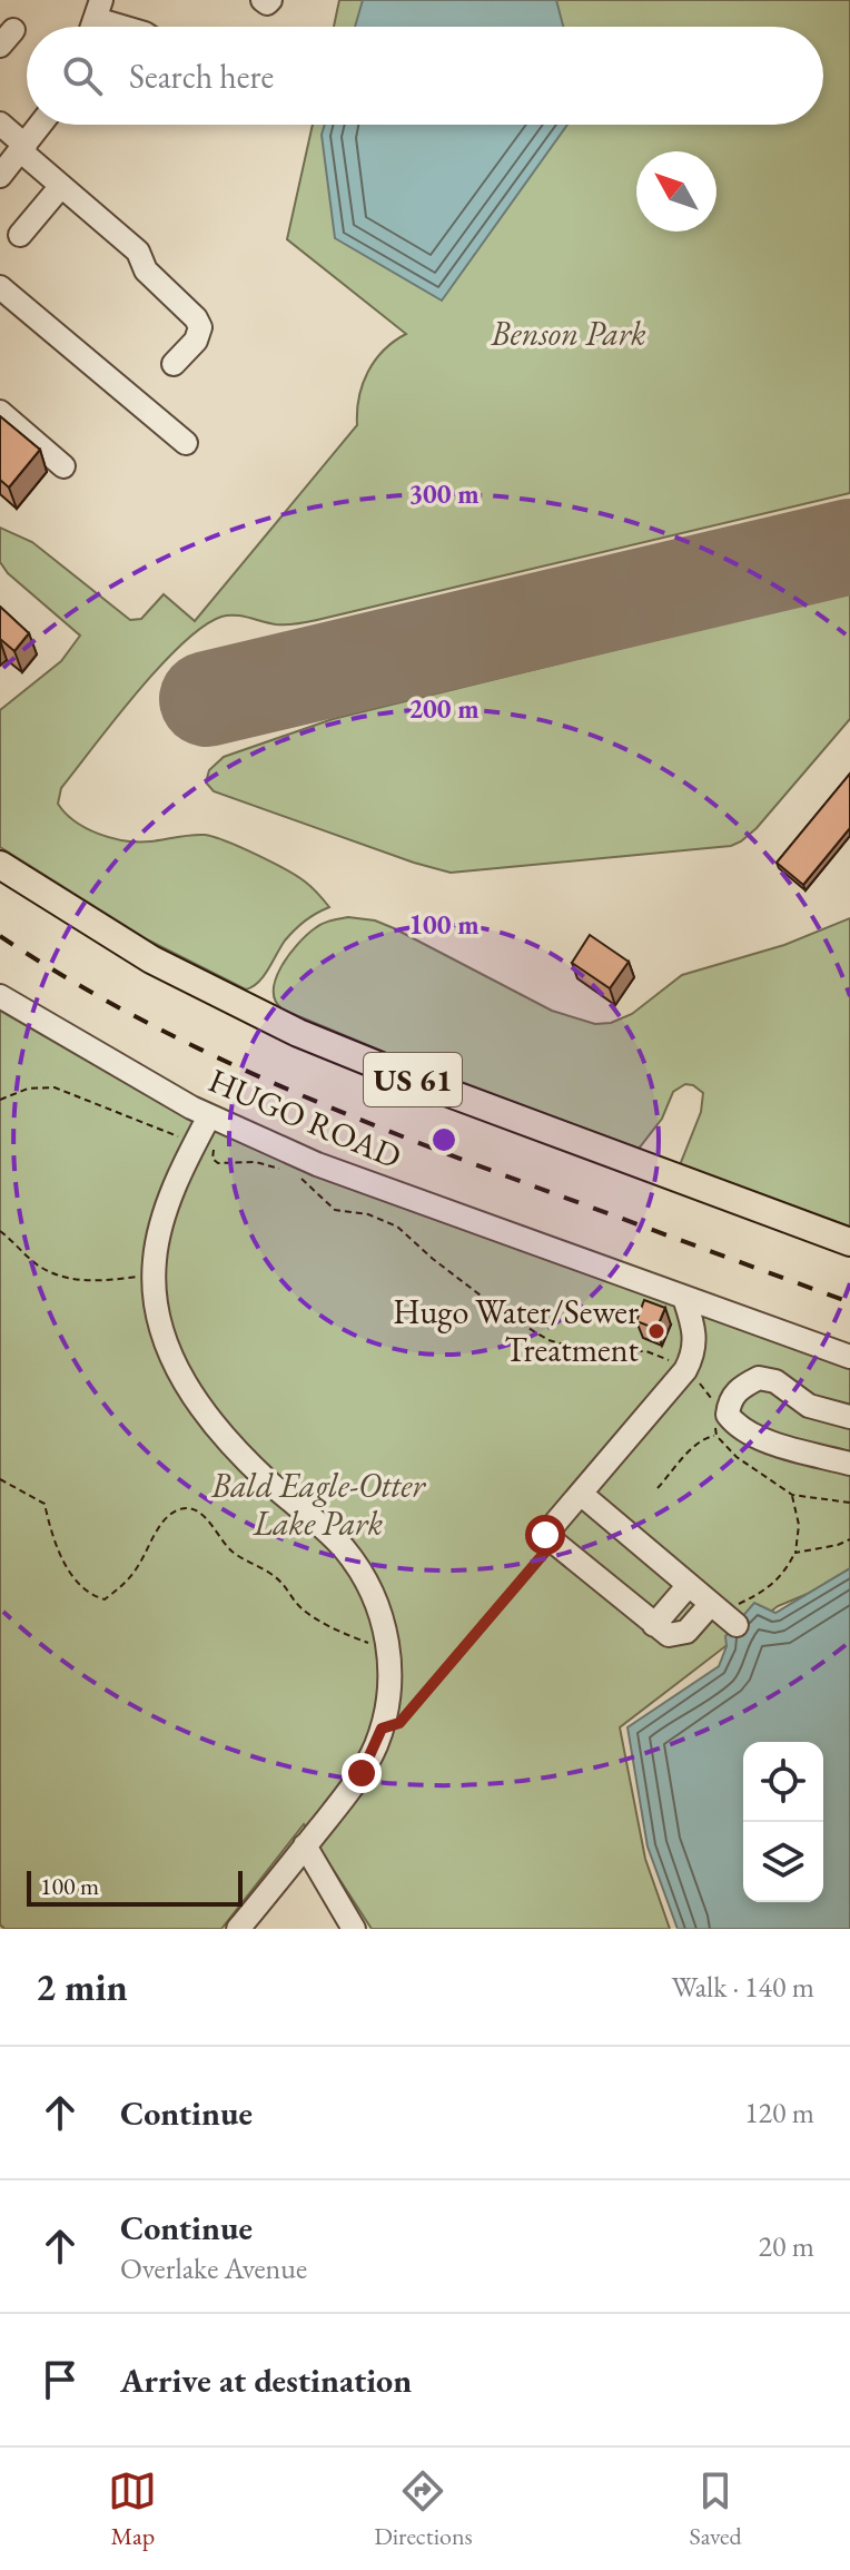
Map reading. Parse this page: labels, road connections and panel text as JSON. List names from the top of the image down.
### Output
{
  "streets": {
    "main road": ["US 61"],
    "street": ["HUGO ROAD"]
  },
  "parks": ["Benson Park", "Bald Eagle-Otter Lake Park"],
  "places": ["Hugo Water/Sewer Treatment"],
  "scale_bar": "100 m",
  "north": "top left",
  "page": {
    "search": "Search here",
    "scale": "100 m",
    "heading": ["2 min", "Walk · 140 m"],
    "list": [
      ["Continue", "120 m"],
      ["Continue", "Overlake Avenue", "20 m"],
      "Arrive at destination"
    ],
    "nav": ["Map", "Directions", "Saved"]
  },
  "rings": ["300 m", "200 m", "100 m"]
}
